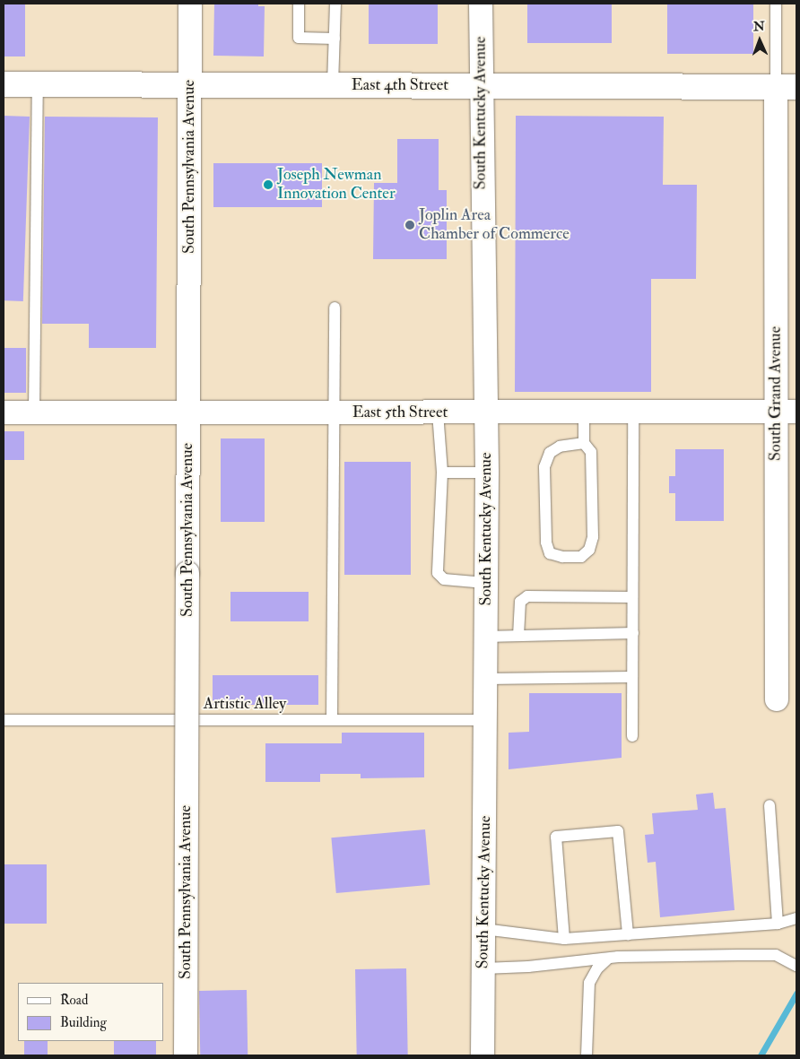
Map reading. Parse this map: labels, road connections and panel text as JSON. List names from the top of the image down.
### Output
{
  "streets": {
    "street": [
      "East 4th Street",
      "South Kentucky Avenue",
      "South Pennsylvania Avenue",
      "South Grand Avenue",
      "East 5th Street"
    ],
    "lane": ["Artistic Alley"]
  },
  "crossings": [
    ["East 4th Street", "South Kentucky Avenue"],
    ["East 4th Street", "South Pennsylvania Avenue"],
    ["East 4th Street", "South Grand Avenue"],
    ["South Kentucky Avenue", "East 5th Street"],
    ["South Kentucky Avenue", "Artistic Alley"],
    ["South Pennsylvania Avenue", "East 5th Street"],
    ["South Grand Avenue", "East 5th Street"]
  ],
  "places": ["Joseph Newman Innovation Center", "Joplin Area Chamber of Commerce"],
  "legend": ["Road", "Building"],
  "north": "top"
}
